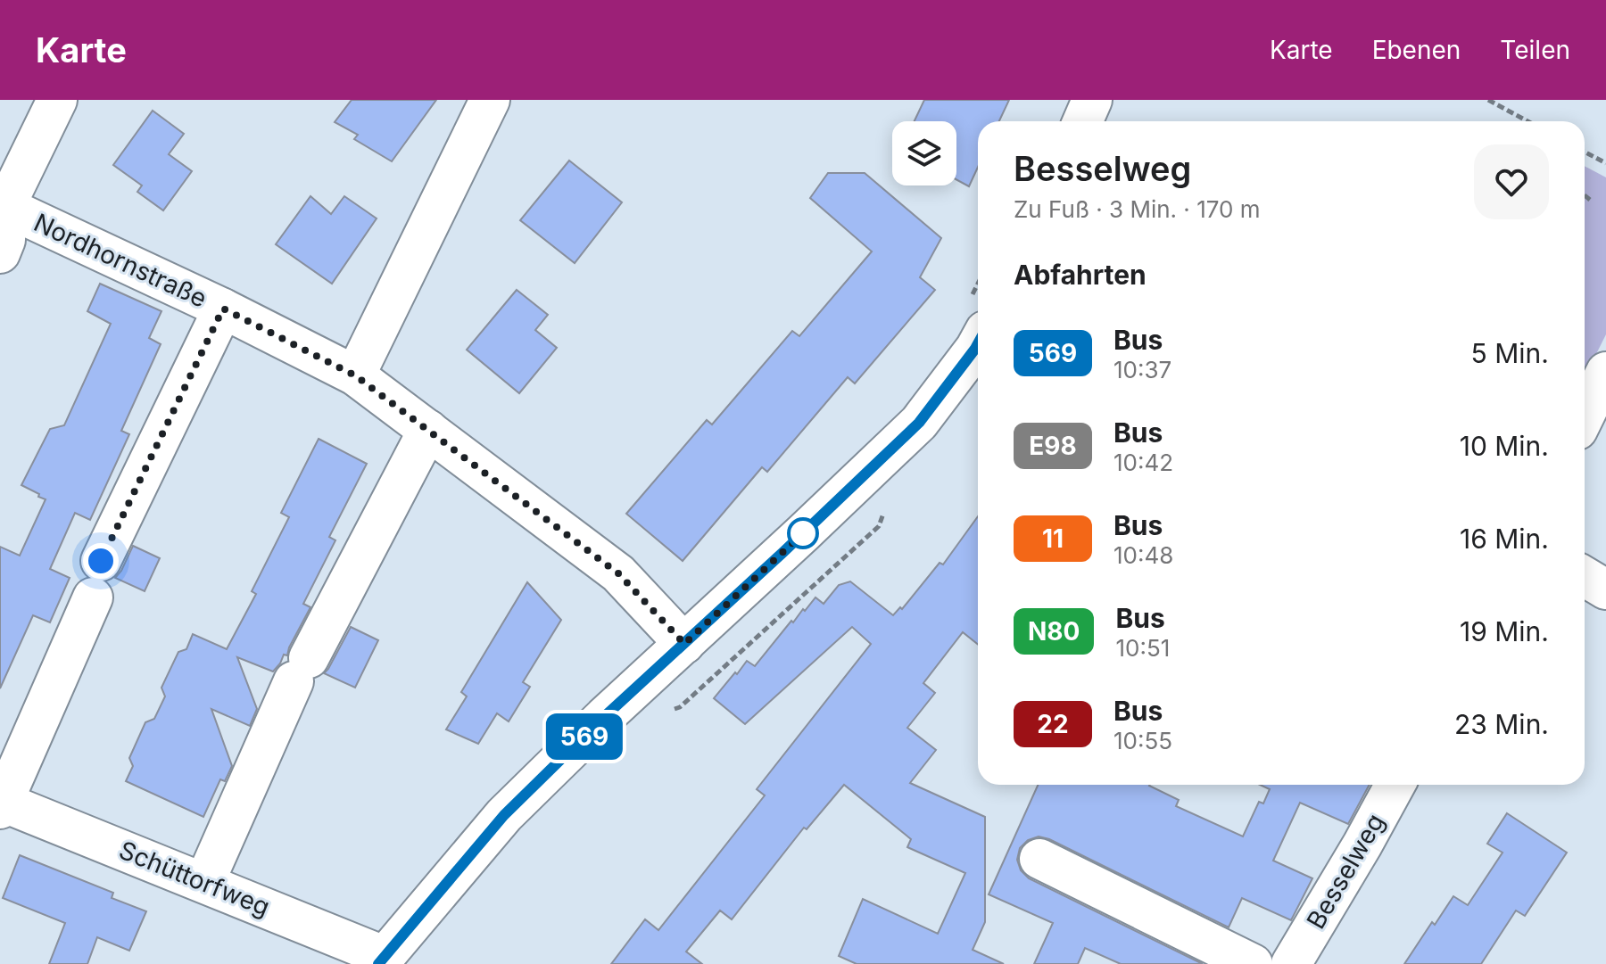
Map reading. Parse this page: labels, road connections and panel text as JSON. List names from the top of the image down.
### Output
{
  "streets": {
    "street": ["Nordhornstraße", "Besselweg", "Schüttorfweg"]
  },
  "crossings": [
    ["Nordhornstraße", "Schüttorfweg"]
  ],
  "lines": ["bus line 569"],
  "page": {
    "header": "Karte",
    "nav": ["Karte", "Ebenen", "Teilen"],
    "on_map": "569",
    "heading": [
      ["Besselweg", "Zu Fuß · 3 Min. · 170 m"],
      "Abfahrten"
    ],
    "list": [
      {
        "mark": "569",
        "name": "Bus",
        "note": "10:37",
        "value": "5 Min."
      },
      {
        "mark": "E98",
        "name": "Bus",
        "note": "10:42",
        "value": "10 Min."
      },
      {
        "mark": "11",
        "name": "Bus",
        "note": "10:48",
        "value": "16 Min."
      },
      {
        "mark": "N80",
        "name": "Bus",
        "note": "10:51",
        "value": "19 Min."
      },
      {
        "mark": "22",
        "name": "Bus",
        "note": "10:55",
        "value": "23 Min."
      }
    ]
  }
}
